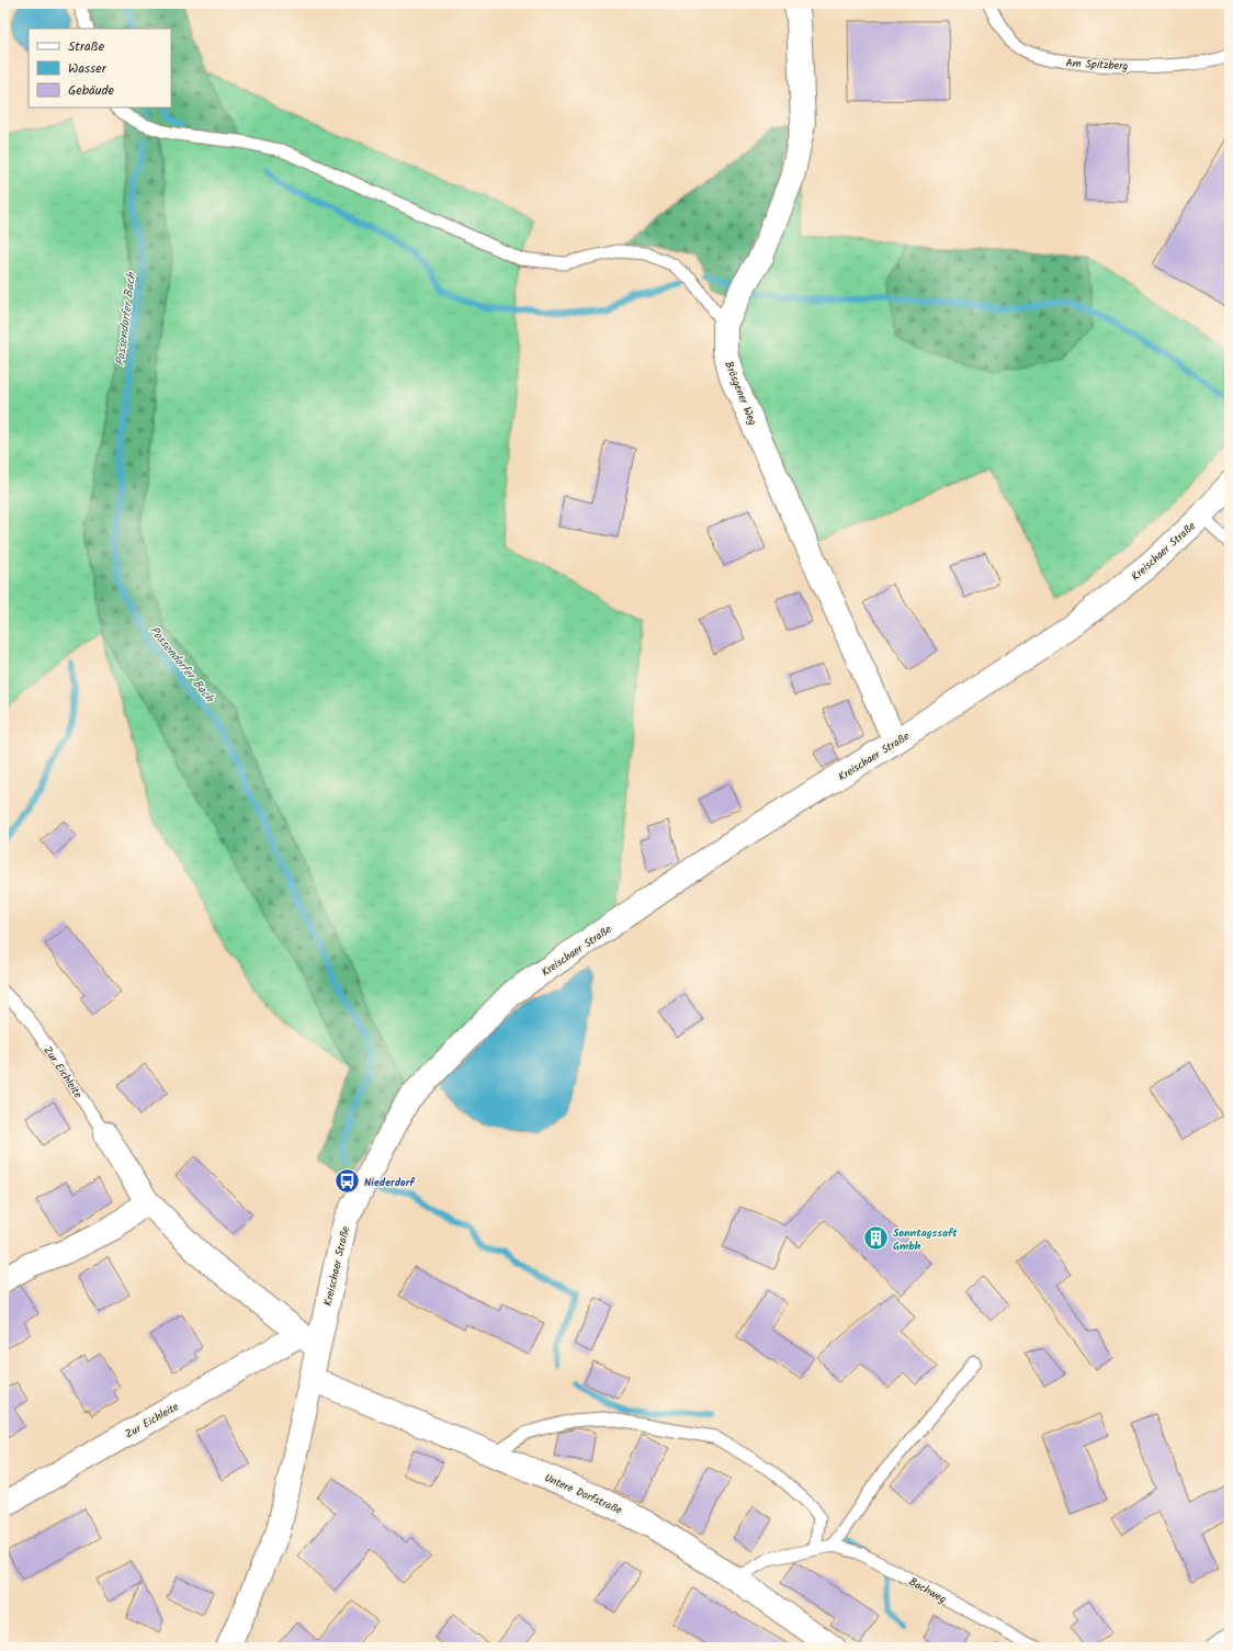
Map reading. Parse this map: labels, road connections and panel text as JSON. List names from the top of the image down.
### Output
{
  "streets": {
    "street": [
      "Brösgener Weg",
      "Kreischaer Straße",
      "Zur Eichleite",
      "Untere Dorfstraße"
    ],
    "lane": ["Am Spitzberg", "Bachweg"]
  },
  "crossings": [
    ["Brösgener Weg", "Kreischaer Straße"],
    ["Kreischaer Straße", "Zur Eichleite"],
    ["Kreischaer Straße", "Untere Dorfstraße"],
    ["Untere Dorfstraße", "Bachweg"]
  ],
  "water": ["Possendorfer Bach"],
  "places": {
    "bus stop": ["Niederdorf"],
    "building": ["Sonntagssaft Gmbh"]
  },
  "legend": ["Straße", "Wasser", "Gebäude"]
}
